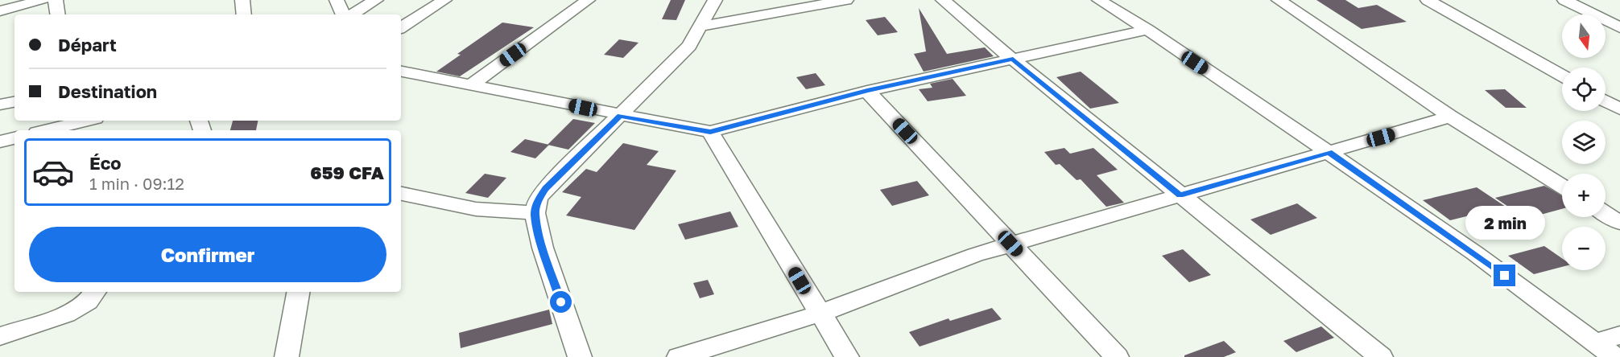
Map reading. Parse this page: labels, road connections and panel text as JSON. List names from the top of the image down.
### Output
{
  "north": "bottom",
  "page": {
    "map_buttons": ["+", "−"],
    "banner": ["Départ", "Destination"],
    "list": [
      {
        "name": "Éco",
        "note": "1 min · 09:12",
        "value": "659 CFA"
      }
    ],
    "bubble": "2 min",
    "buttons": "Confirmer"
  }
}
